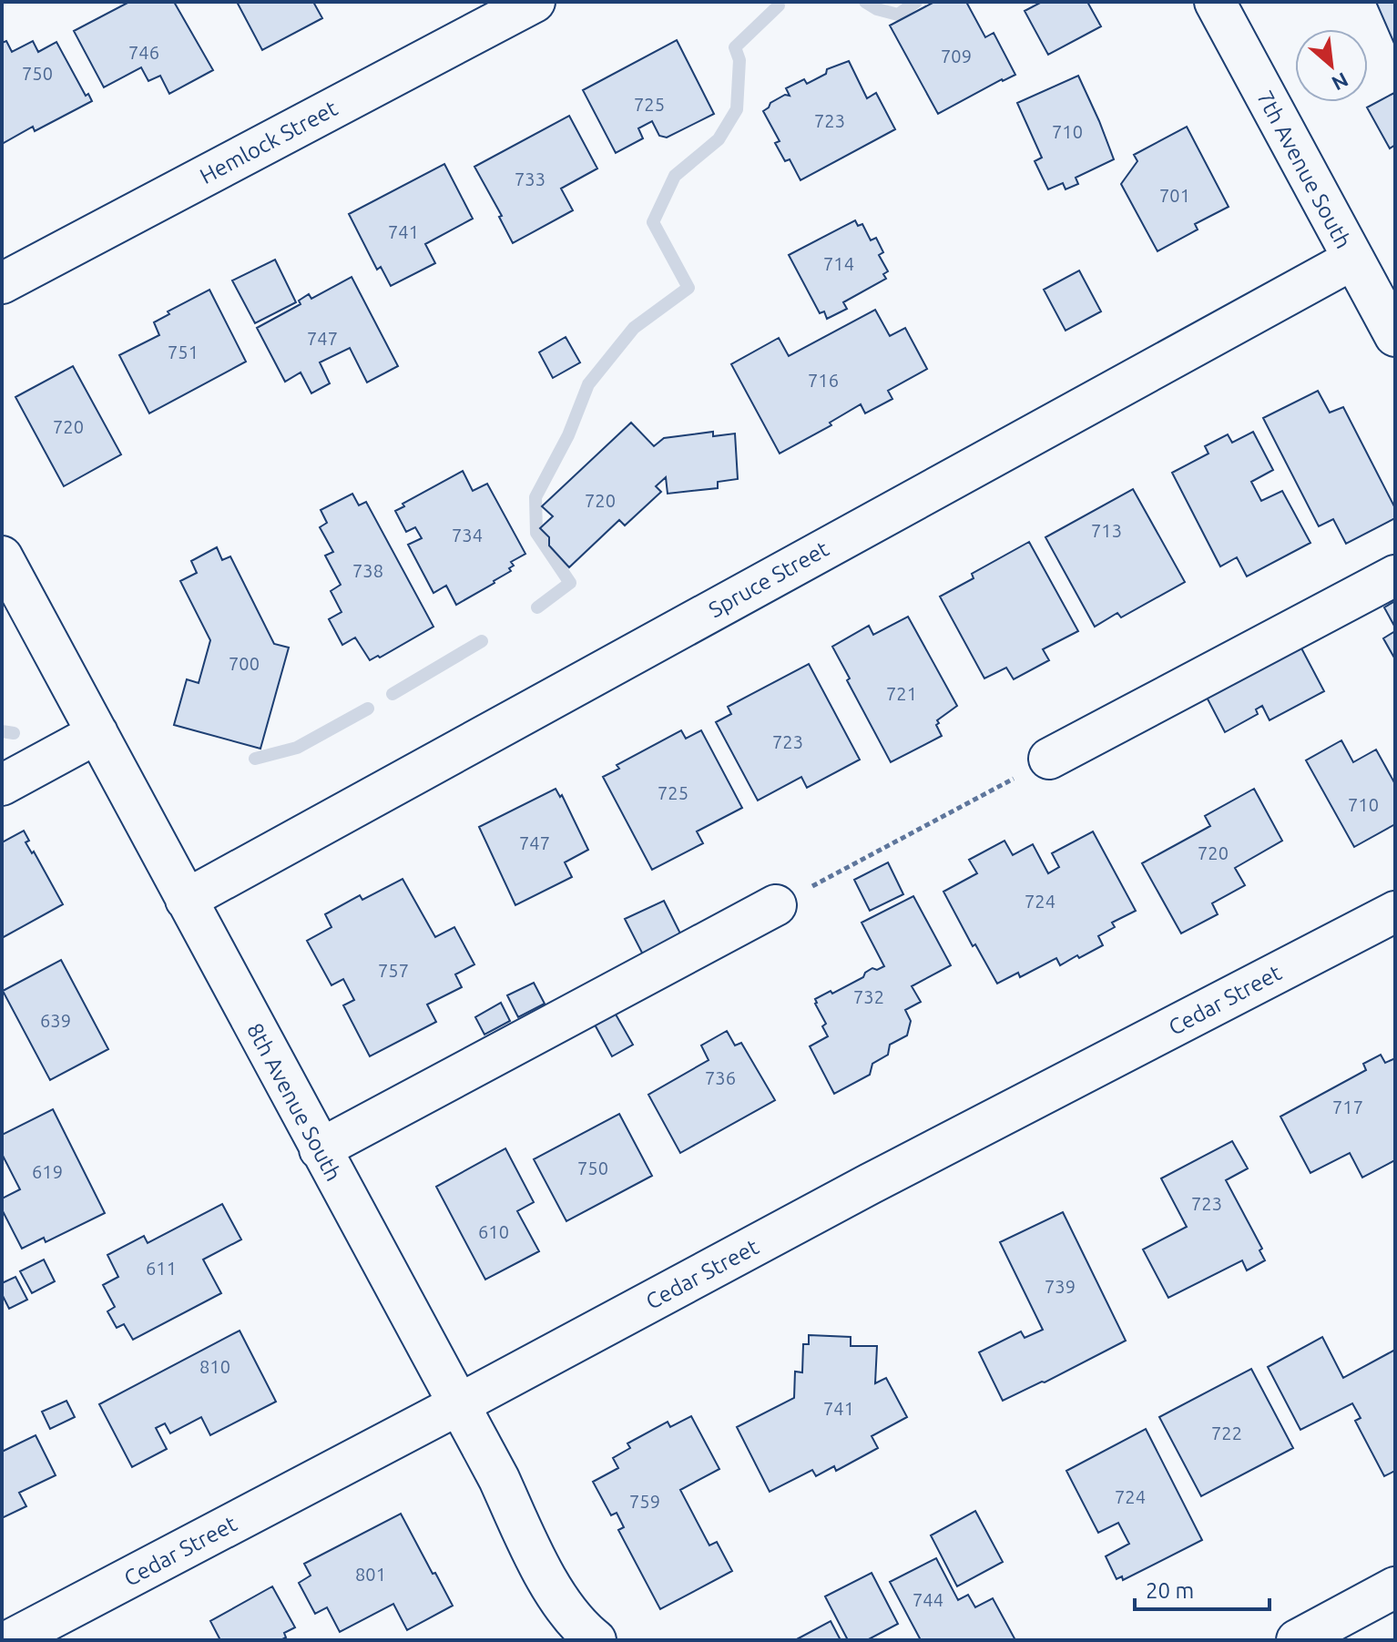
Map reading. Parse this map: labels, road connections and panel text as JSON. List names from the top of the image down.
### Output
{
  "streets": {
    "street": [
      "Hemlock Street",
      "7th Avenue South",
      "Spruce Street",
      "Cedar Street",
      "8th Avenue South"
    ]
  },
  "crossings": [
    ["7th Avenue South", "Spruce Street"],
    ["Spruce Street", "8th Avenue South"],
    ["Cedar Street", "8th Avenue South"]
  ],
  "house_numbers": [
    "746",
    "709",
    "750",
    "725",
    "723",
    "710",
    "733",
    "701",
    "741",
    "714",
    "747",
    "751",
    "716",
    "720",
    "720",
    "713",
    "734",
    "738",
    "700",
    "721",
    "723",
    "725",
    "710",
    "747",
    "720",
    "724",
    "757",
    "732",
    "639",
    "736",
    "717",
    "750",
    "619",
    "723",
    "610",
    "611",
    "739",
    "810",
    "741",
    "722",
    "724",
    "759",
    "801",
    "744"
  ],
  "scale_bar": "20 m",
  "north": "bottom right"
}
